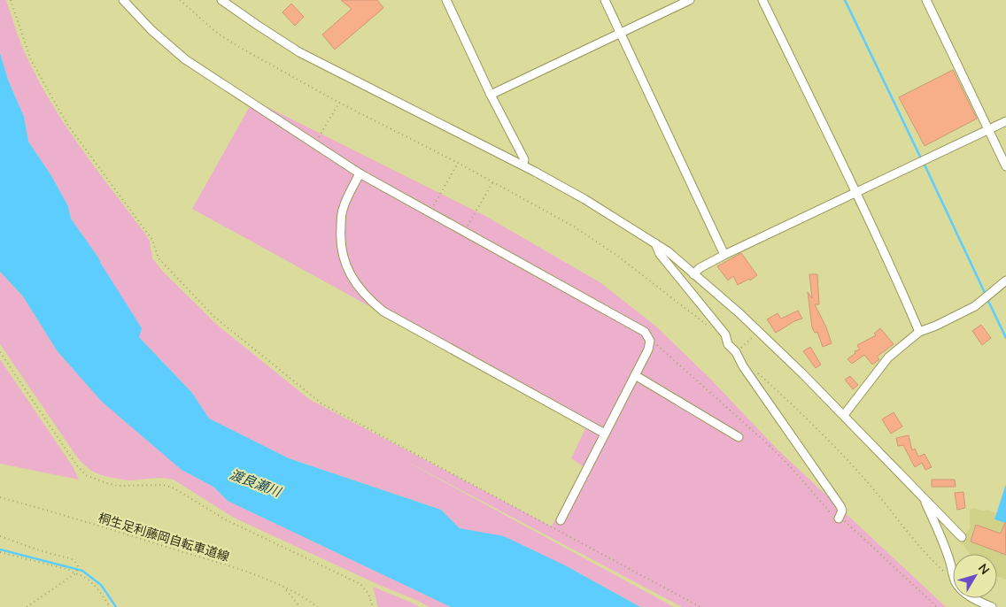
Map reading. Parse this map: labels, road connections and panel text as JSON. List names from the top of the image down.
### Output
{
  "streets": {
    "path": ["桐生足利藤岡自転車道線"]
  },
  "water": ["渡良瀬川"],
  "north": "top right"
}
